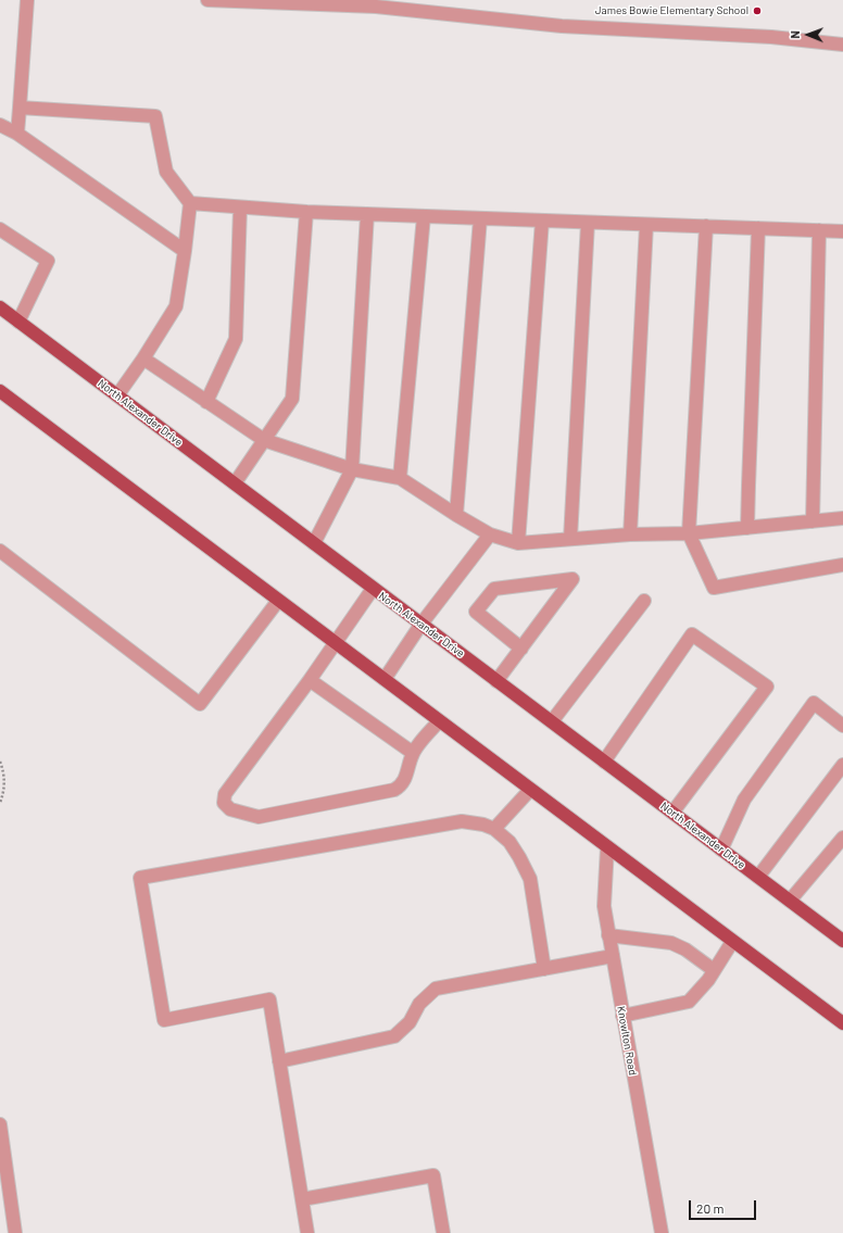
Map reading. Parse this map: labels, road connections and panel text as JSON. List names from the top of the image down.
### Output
{
  "streets": {
    "main road": ["North Alexander Drive"],
    "street": ["Knowlton Road"]
  },
  "places": ["James Bowie Elementary School"],
  "scale_bar": "20 m",
  "north": "left"
}
